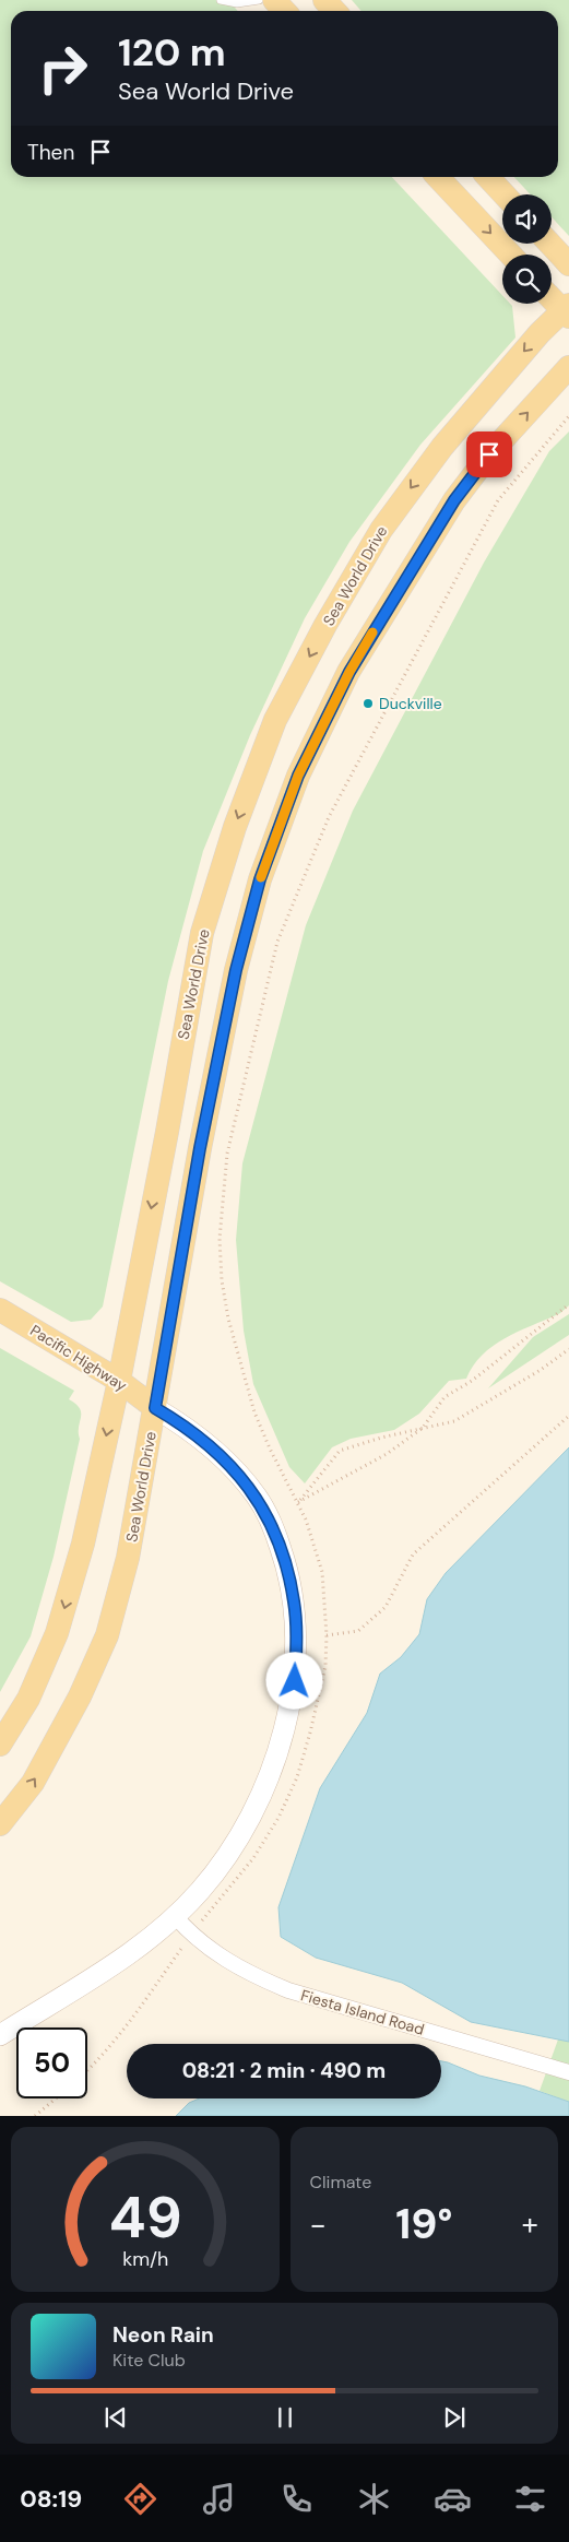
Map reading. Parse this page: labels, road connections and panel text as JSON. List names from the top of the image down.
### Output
{
  "streets": {
    "main road": ["Sea World Drive", "Pacific Highway"],
    "street": ["Fiesta Island Road"]
  },
  "crossings": [
    ["Sea World Drive", "Pacific Highway"]
  ],
  "places": ["Duckville"],
  "page": {
    "turn": ["120 m", "Sea World Drive"],
    "then": "Then",
    "limit": "50",
    "trip": "08:21 · 2 min · 490 m",
    "tile": "Climate",
    "heat": ["−", "19°", "+"],
    "song": ["Neon Rain", "Kite Club"],
    "tabs": "08:19",
    "gauge": ["49", "km/h"]
  }
}
